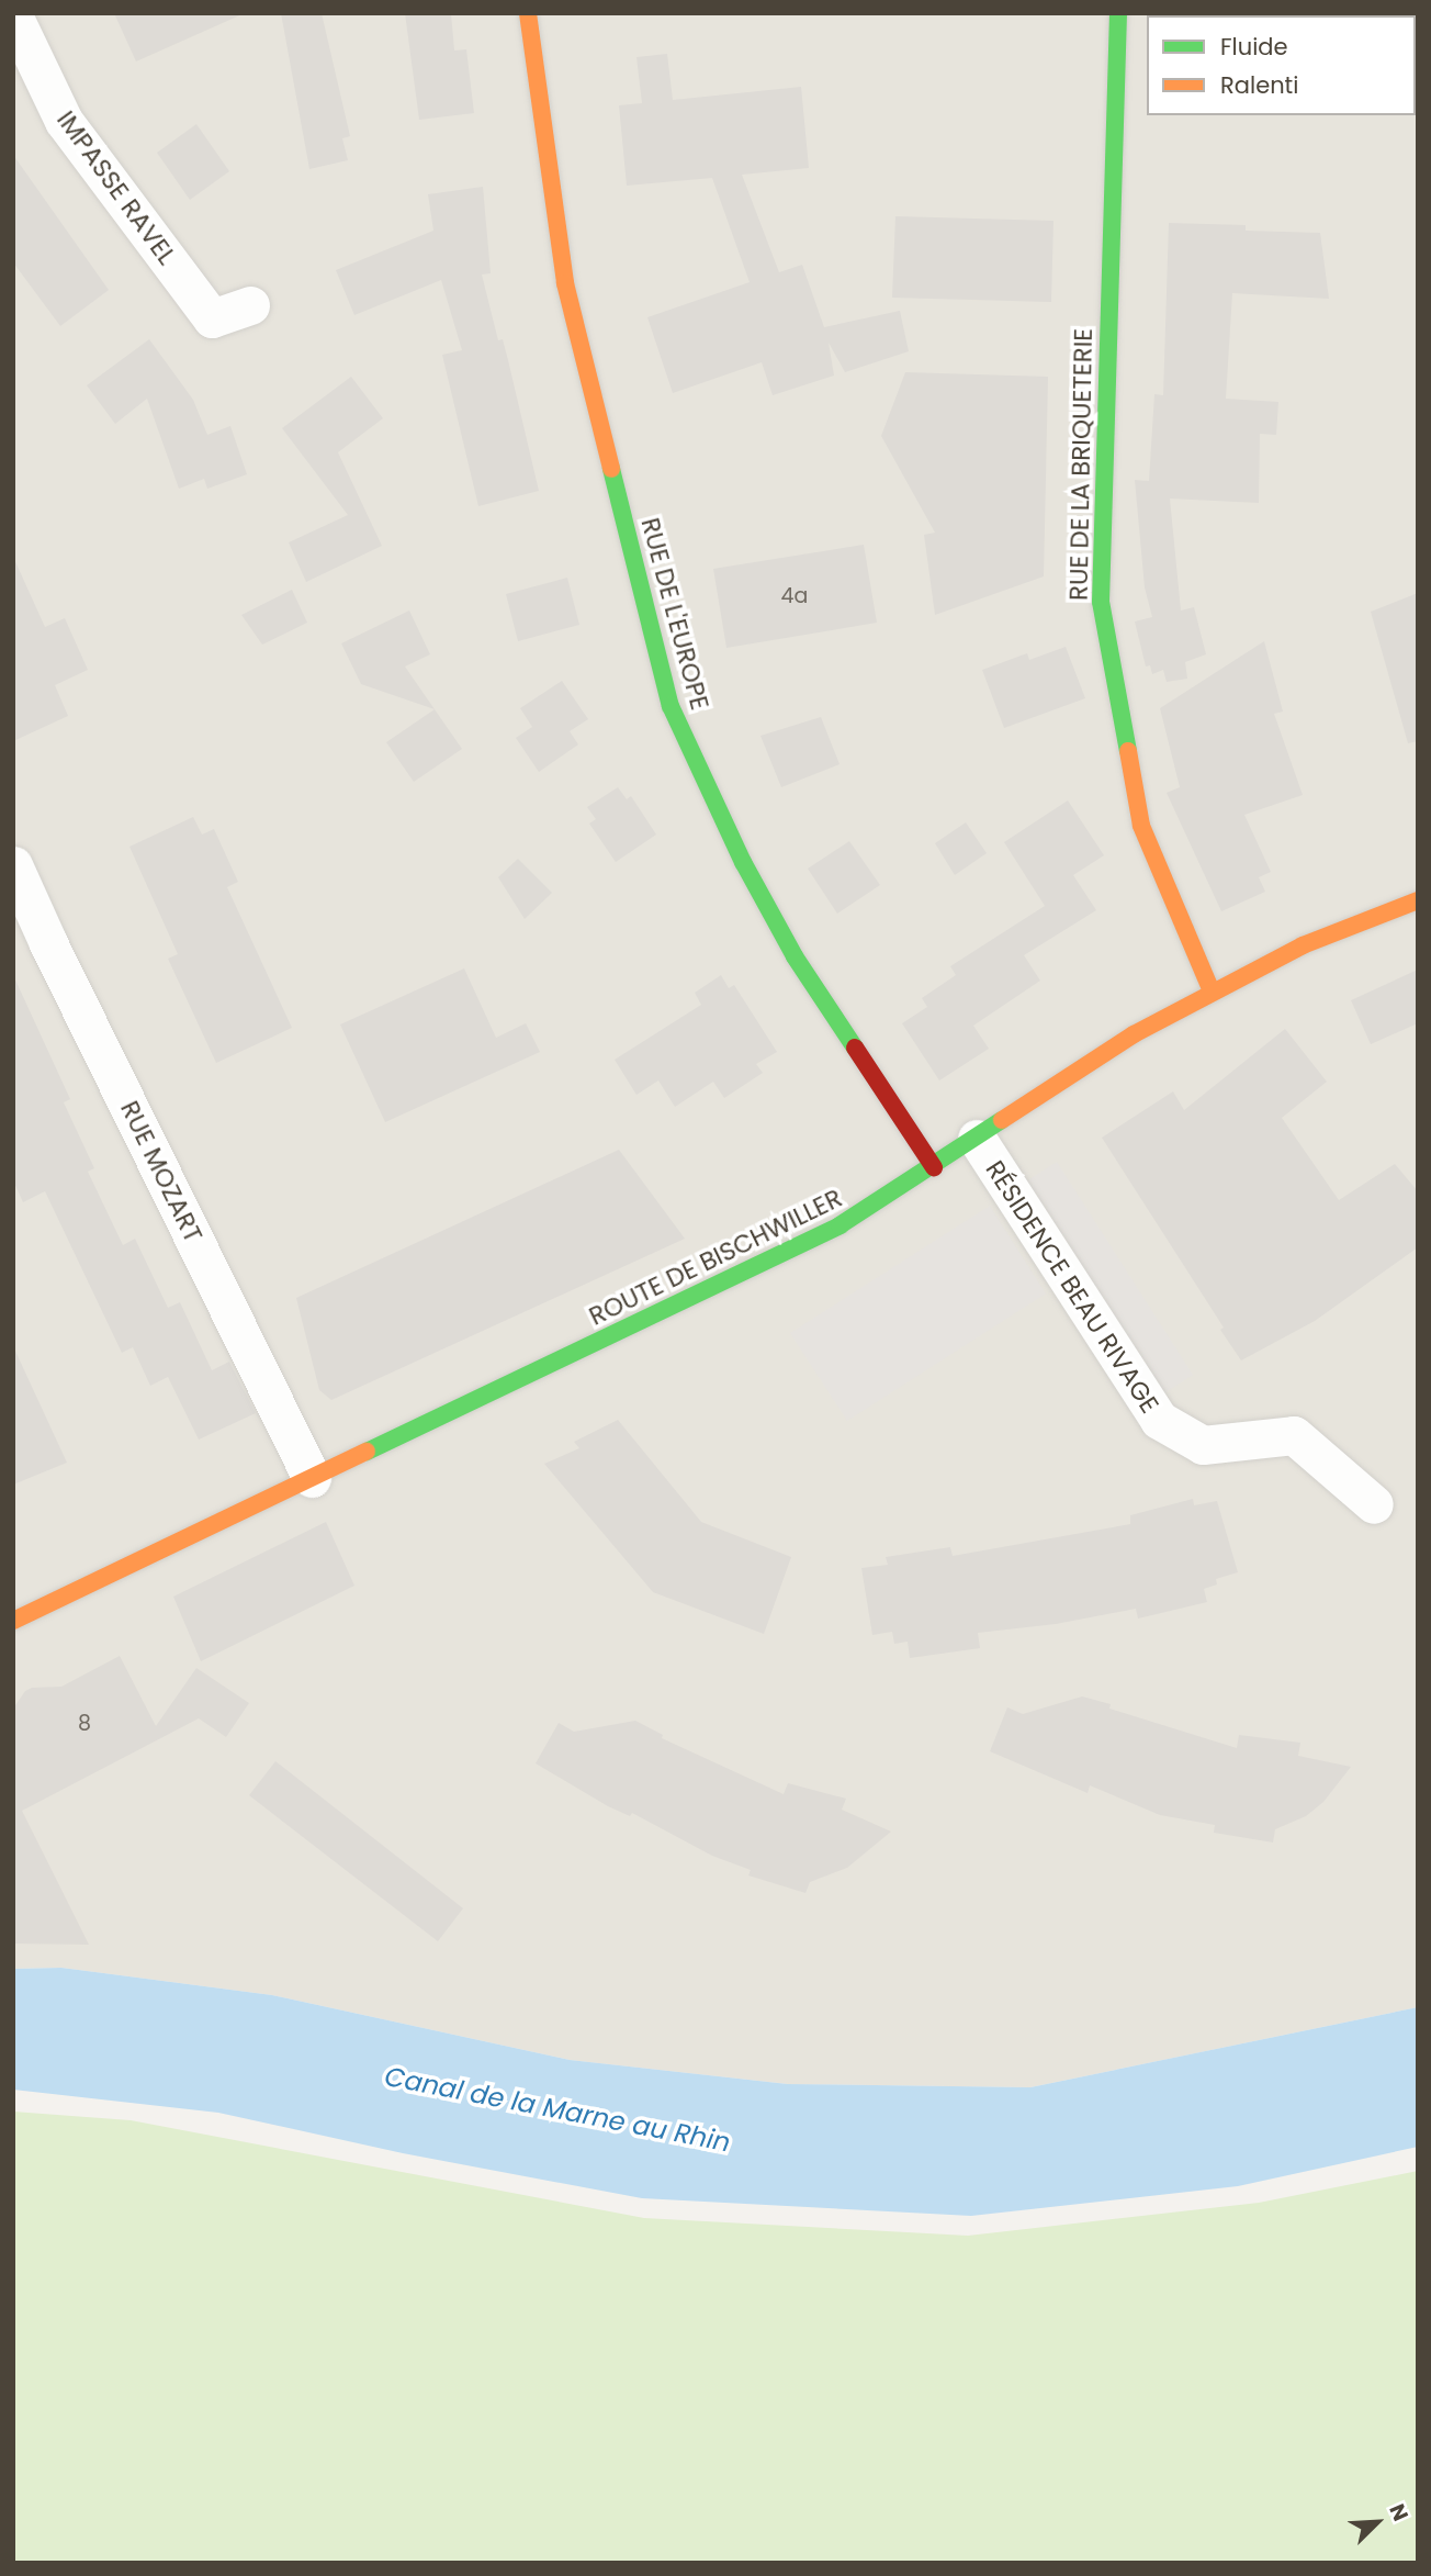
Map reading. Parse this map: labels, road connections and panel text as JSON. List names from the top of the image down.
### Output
{
  "streets": {
    "street": [
      "IMPASSE RAVEL",
      "RUE DE LA BRIQUETERIE",
      "RUE DE L'EUROPE",
      "RUE MOZART",
      "ROUTE DE BISCHWILLER",
      "RÉSIDENCE BEAU RIVAGE"
    ]
  },
  "crossings": [
    ["RUE DE LA BRIQUETERIE", "ROUTE DE BISCHWILLER"],
    ["RUE DE L'EUROPE", "ROUTE DE BISCHWILLER"],
    ["RUE MOZART", "ROUTE DE BISCHWILLER"],
    ["ROUTE DE BISCHWILLER", "RÉSIDENCE BEAU RIVAGE"]
  ],
  "water": ["Canal de la Marne au Rhin"],
  "house_numbers": ["4a", "8"],
  "legend": ["Fluide", "Ralenti"],
  "north": "top right"
}
